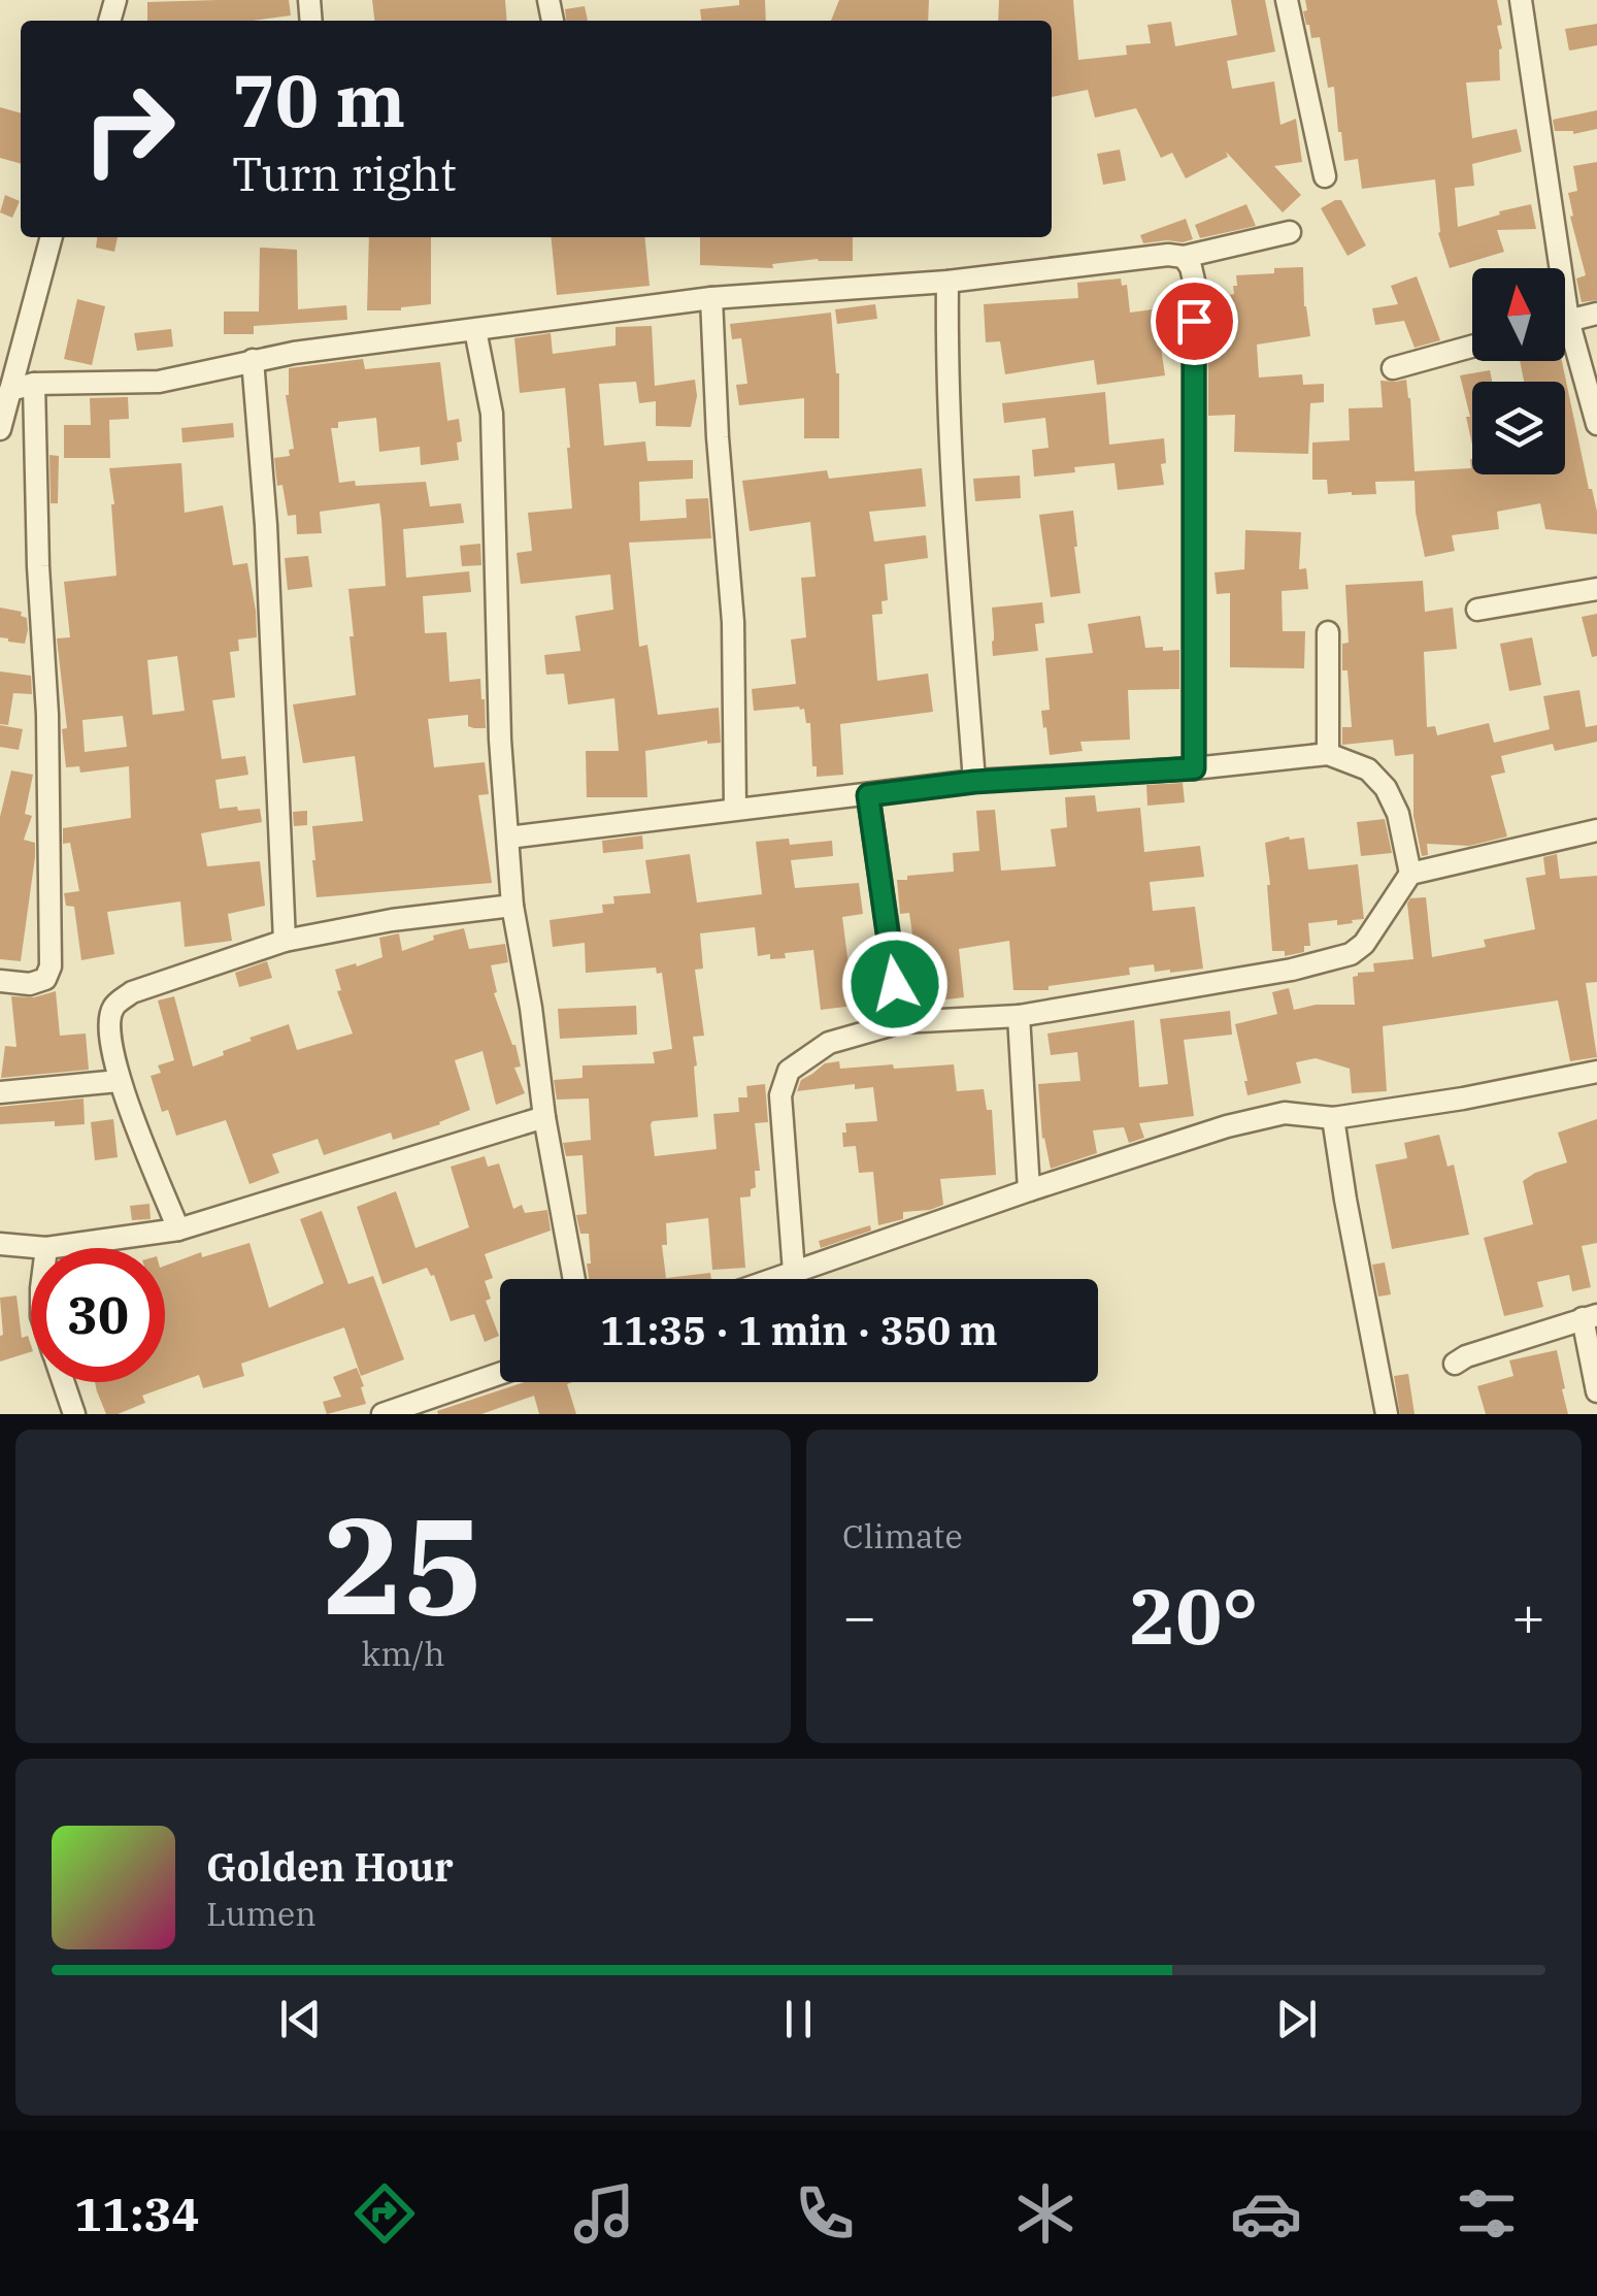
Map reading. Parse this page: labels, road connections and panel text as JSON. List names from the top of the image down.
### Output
{
  "north": "top",
  "page": {
    "turn": ["70 m", "Turn right"],
    "limit": "30",
    "trip": "11:35 · 1 min · 350 m",
    "tile": [
      ["25", "km/h"],
      "Climate"
    ],
    "heat": ["−", "20°", "+"],
    "song": ["Golden Hour", "Lumen"],
    "tabs": "11:34"
  }
}
